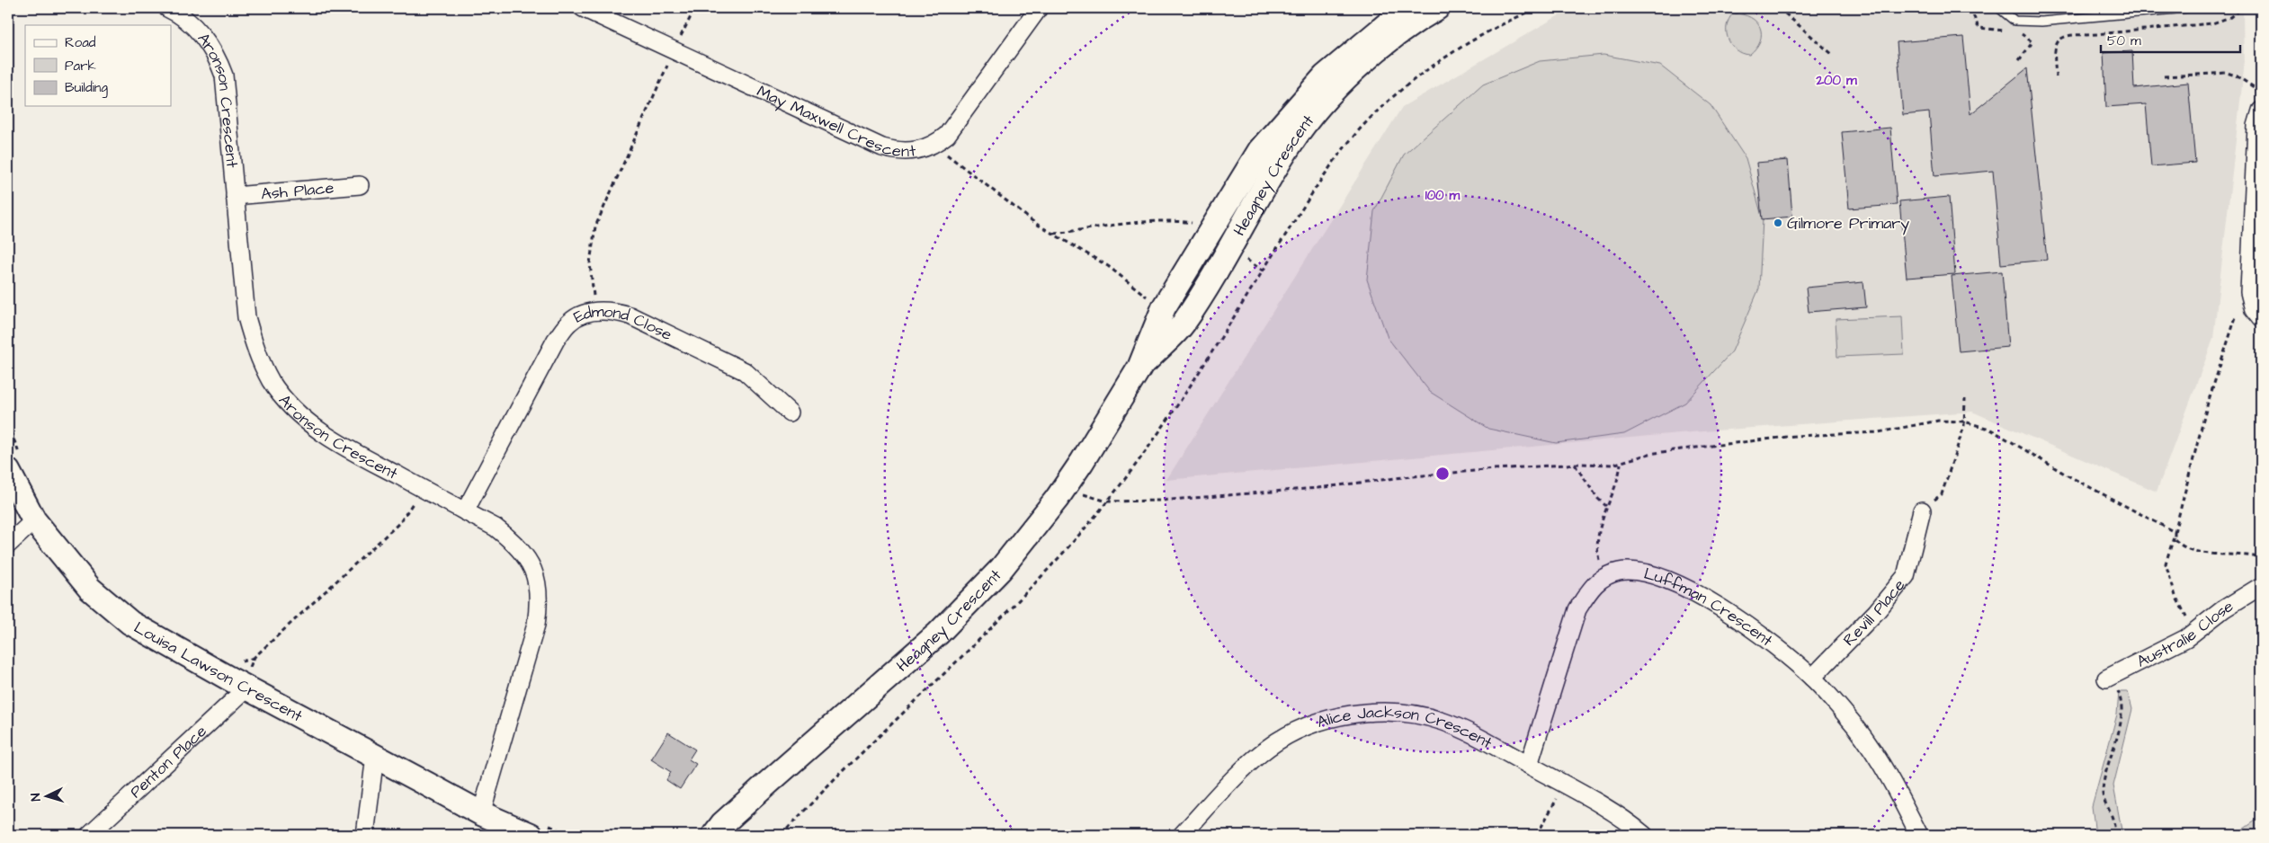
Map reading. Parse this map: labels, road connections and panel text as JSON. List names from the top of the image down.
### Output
{
  "streets": {
    "street": [
      "Aronson Crescent",
      "May Maxwell Crescent",
      "Heagney Crescent",
      "Ash Place",
      "Edmond Close",
      "Luffman Crescent",
      "Revill Place",
      "Australie Close",
      "Louisa Lawson Crescent",
      "Alice Jackson Crescent",
      "Penton Place"
    ]
  },
  "crossings": [
    ["Aronson Crescent", "Ash Place"],
    ["Aronson Crescent", "Edmond Close"],
    ["Aronson Crescent", "Louisa Lawson Crescent"],
    ["Luffman Crescent", "Revill Place"],
    ["Luffman Crescent", "Alice Jackson Crescent"],
    ["Louisa Lawson Crescent", "Penton Place"]
  ],
  "places": ["Gilmore Primary"],
  "legend": ["Road", "Park", "Building"],
  "scale_bar": "50 m",
  "north": "left",
  "rings": ["200 m", "100 m"]
}
